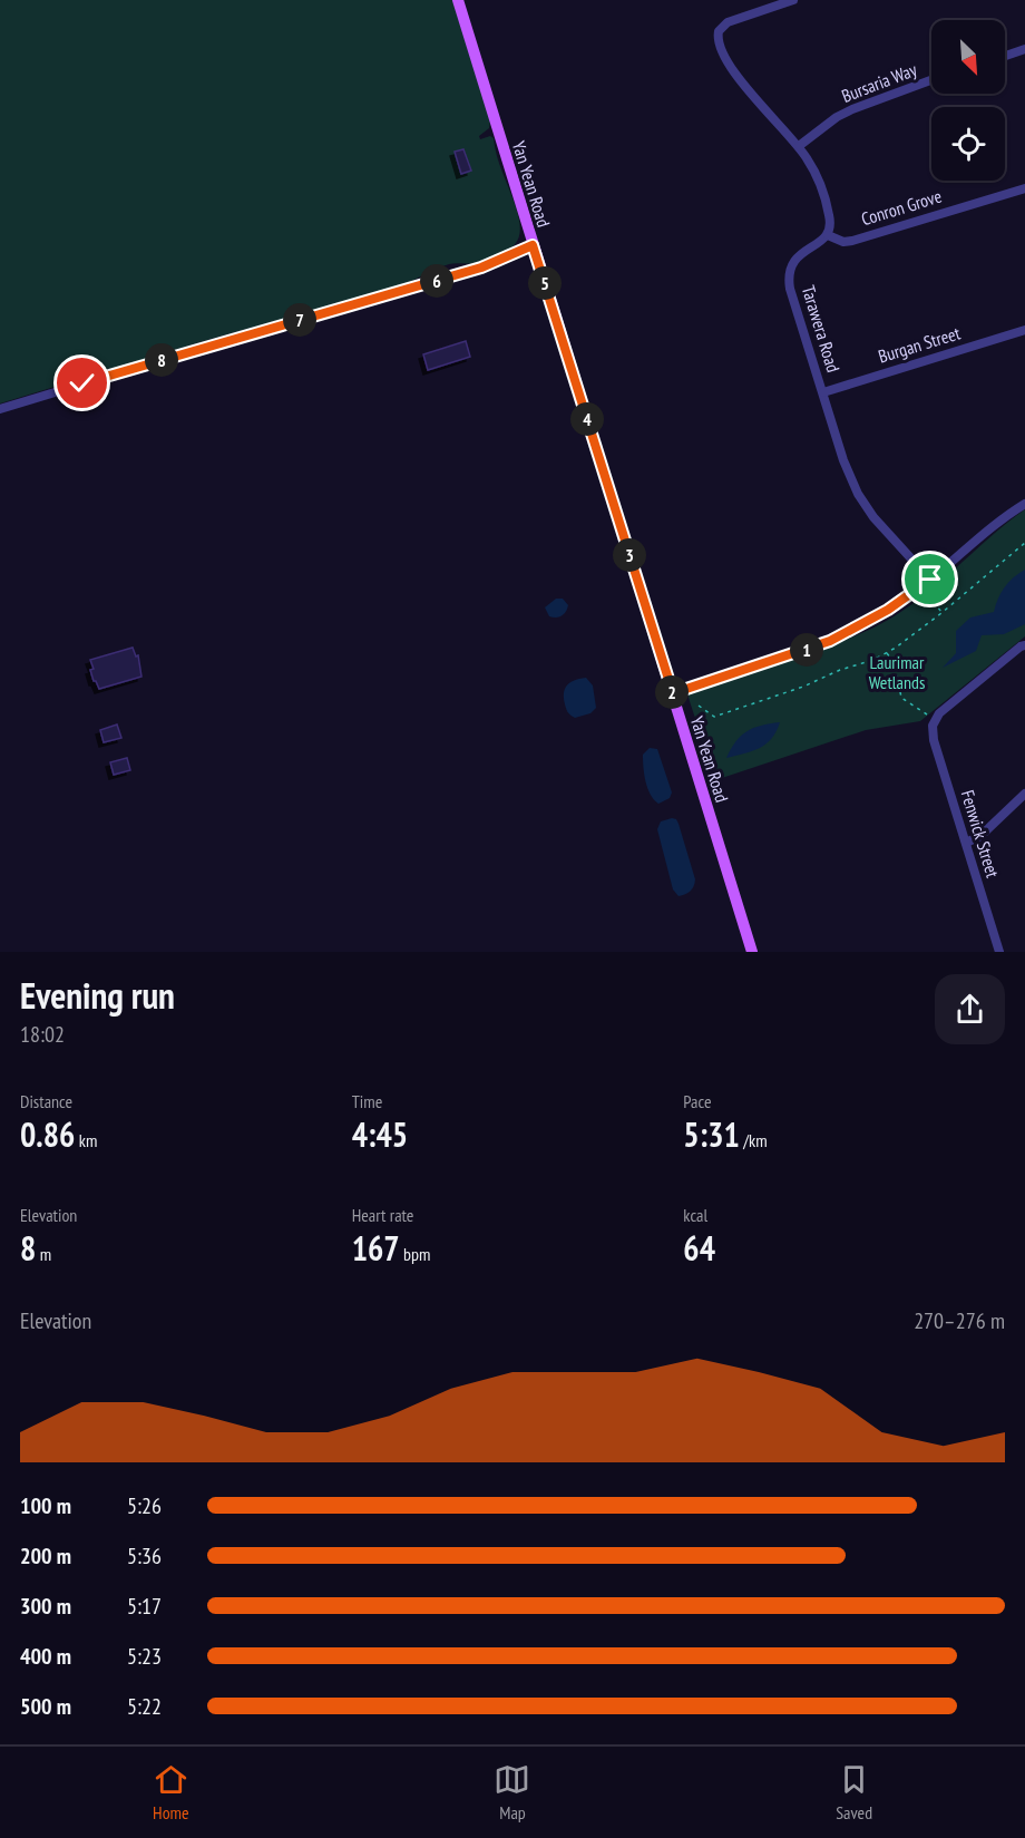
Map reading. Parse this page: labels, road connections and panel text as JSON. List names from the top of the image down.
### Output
{
  "streets": {
    "main road": ["Yan Yean Road"],
    "street": [
      "Bursaria Way",
      "Conron Grove",
      "Tarawera Road",
      "Burgan Street",
      "Fenwick Street"
    ]
  },
  "crossings": [
    ["Conron Grove", "Tarawera Road"],
    ["Tarawera Road", "Burgan Street"]
  ],
  "parks": ["Laurimar Wetlands"],
  "north": "bottom right",
  "page": {
    "pins": [
      "6",
      "5",
      "7",
      "8",
      "4",
      "3",
      "1",
      "2"
    ],
    "heading": ["Evening run", "18:02"],
    "stats": [
      ["Distance", "0.86 km"],
      ["Time", "4:45"],
      ["Pace", "5:31 /km"],
      ["Elevation", "8 m"],
      ["Heart rate", "167 bpm"],
      ["kcal", "64"]
    ],
    "chart": ["Elevation", "270–276 m"],
    "list": [
      {
        "name": "100 m",
        "note": "5:26"
      },
      {
        "name": "200 m",
        "note": "5:36"
      },
      {
        "name": "300 m",
        "note": "5:17"
      },
      {
        "name": "400 m",
        "note": "5:23"
      },
      {
        "name": "500 m",
        "note": "5:22"
      }
    ],
    "tabs": ["Home", "Map", "Saved"]
  }
}
